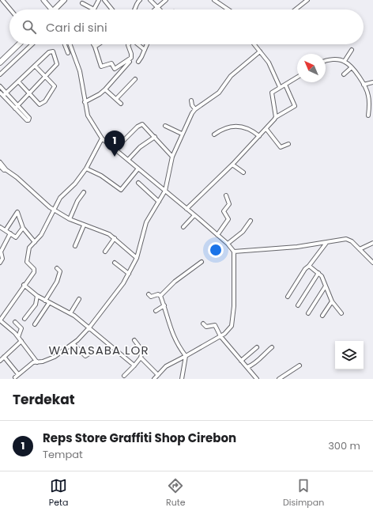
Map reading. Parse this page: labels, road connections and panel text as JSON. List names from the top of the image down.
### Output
{
  "districts": ["WANASABA LOR"],
  "north": "top left",
  "page": {
    "search": "Cari di sini",
    "pins": "1",
    "heading": "Terdekat",
    "list": [
      {
        "mark": "1",
        "name": "Reps Store Graffiti Shop Cirebon",
        "note": "Tempat",
        "value": "300 m"
      }
    ],
    "nav": ["Peta", "Rute", "Disimpan"]
  }
}
